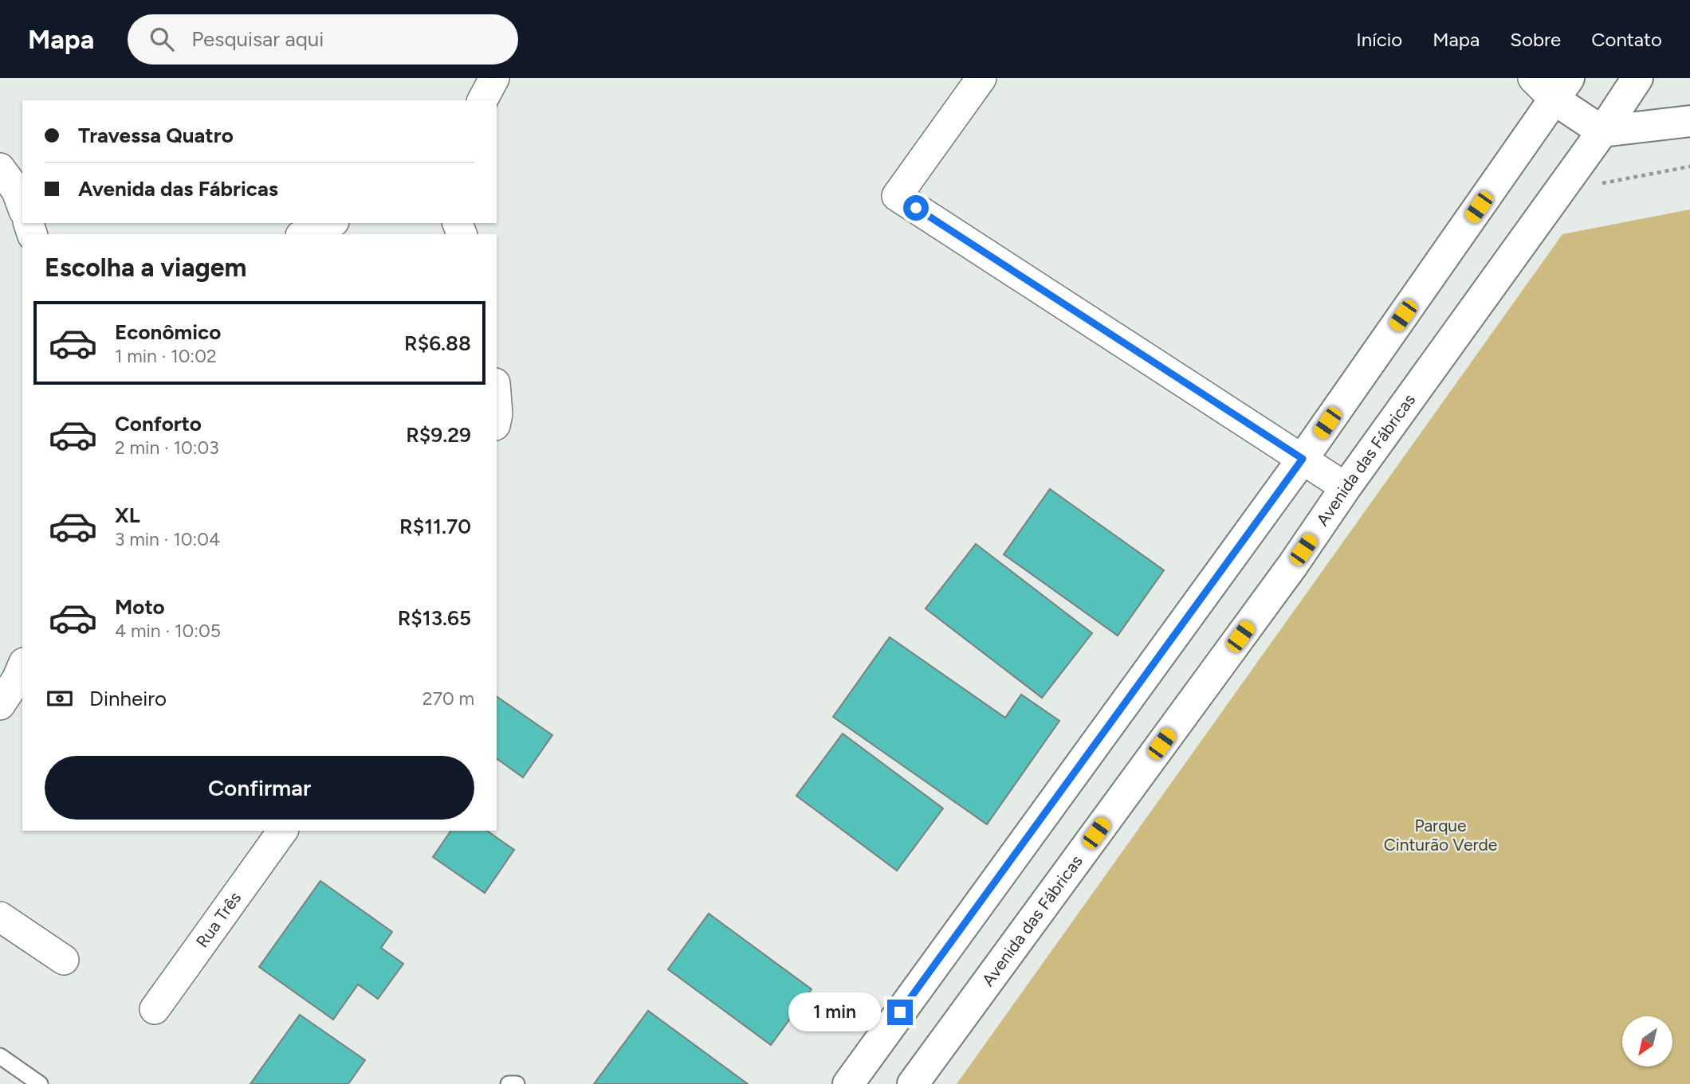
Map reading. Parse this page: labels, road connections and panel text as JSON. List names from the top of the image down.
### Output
{
  "streets": {
    "street": ["Avenida das Fábricas", "Rua Três"]
  },
  "parks": ["Parque Cinturão Verde"],
  "north": "bottom left",
  "page": {
    "header": "Mapa",
    "search": "Pesquisar aqui",
    "nav": [
      "Início",
      "Mapa",
      "Sobre",
      "Contato"
    ],
    "banner": ["Travessa Quatro", "Avenida das Fábricas"],
    "heading": "Escolha a viagem",
    "list": [
      {
        "name": "Econômico",
        "note": "1 min · 10:02",
        "value": "R$6.88"
      },
      {
        "name": "Conforto",
        "note": "2 min · 10:03",
        "value": "R$9.29"
      },
      {
        "name": "XL",
        "note": "3 min · 10:04",
        "value": "R$11.70"
      },
      {
        "name": "Moto",
        "note": "4 min · 10:05",
        "value": "R$13.65"
      }
    ],
    "pay": ["Dinheiro", "270 m"],
    "buttons": "Confirmar",
    "bubble": "1 min"
  }
}
